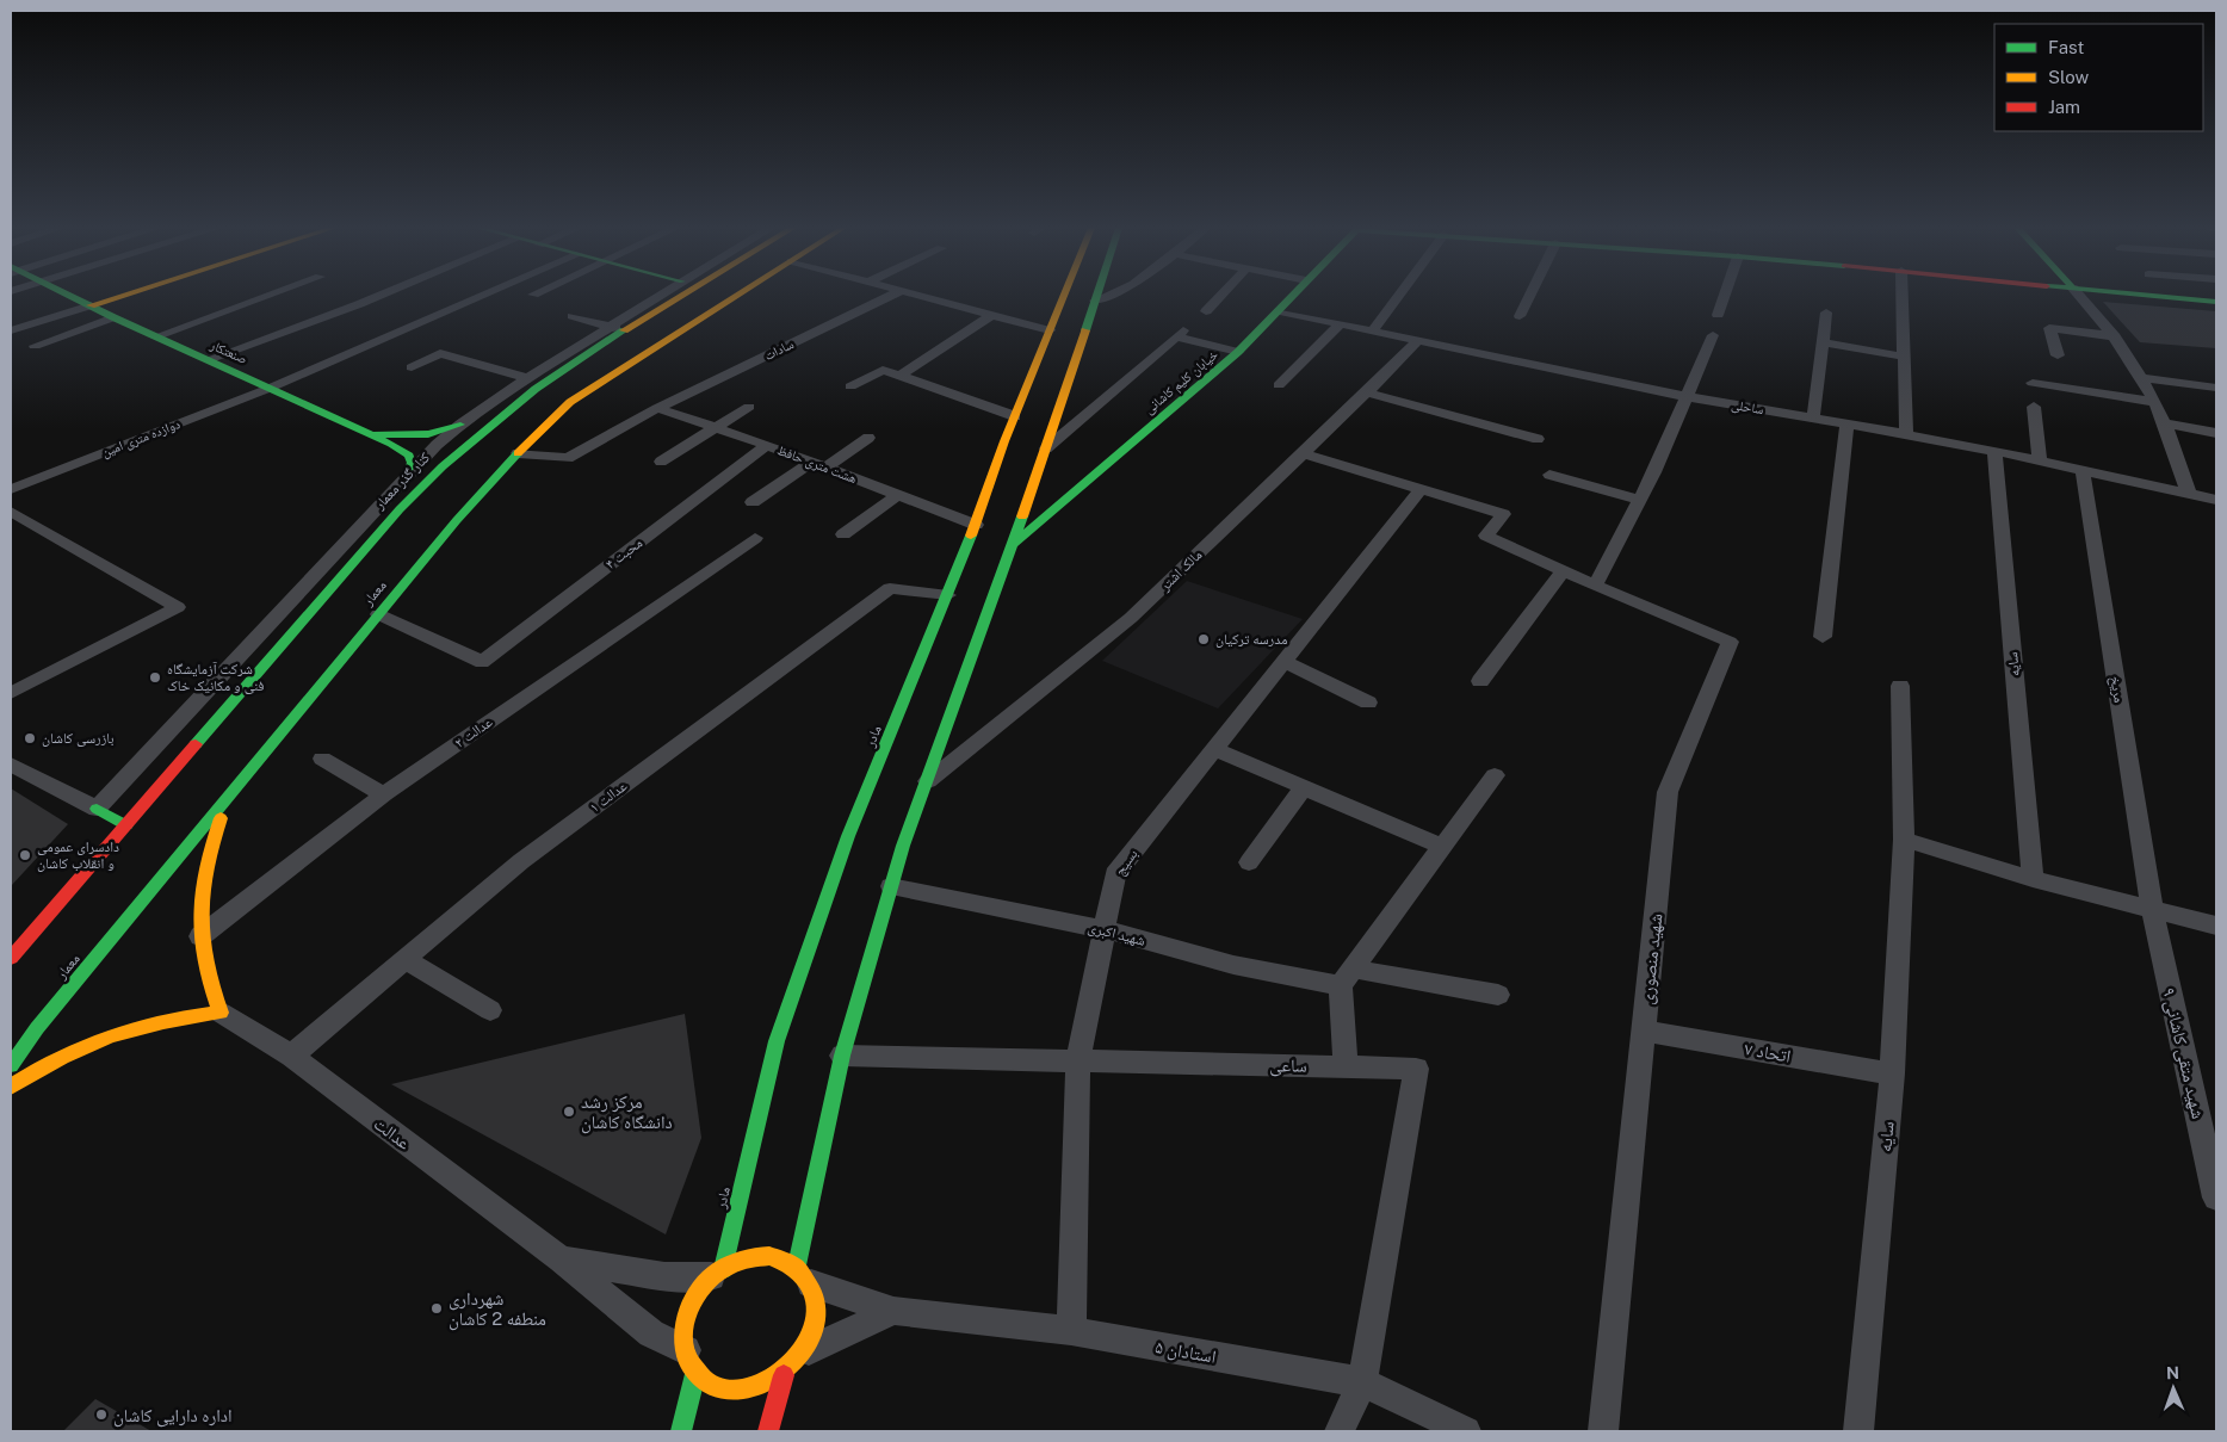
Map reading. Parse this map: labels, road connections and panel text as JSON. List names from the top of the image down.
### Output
{
  "streets": {
    "street": [
      "سادات",
      "صنعتکار",
      "خیابان کلیم کاشانی",
      "ساحلی",
      "دوازده متری امین",
      "هشت متری حافظ",
      "کنار گذر معمار",
      "محبت ۴",
      "مالک اشتر",
      "معمار",
      "سایه",
      "مریخ",
      "عدالت ۲",
      "مادر",
      "عدالت ۱",
      "بسیج",
      "شهید اکبری",
      "شهید منصوری",
      "اتحاد ۷",
      "شهید متقی کاشانی ۹",
      "ساعی",
      "عدالت",
      "استادان ۵"
    ]
  },
  "crossings": [
    ["سادات", "هشت متری حافظ"],
    ["سادات", "معمار"],
    ["صنعتکار", "دوازده متری امین"],
    ["صنعتکار", "کنار گذر معمار"],
    ["خیابان کلیم کاشانی", "ساحلی"],
    ["ساحلی", "مالک اشتر"],
    ["ساحلی", "سایه"],
    ["ساحلی", "مریخ"],
    ["هشت متری حافظ", "محبت ۴"],
    ["هشت متری حافظ", "مادر"],
    ["سایه", "اتحاد ۷"],
    ["مریخ", "شهید متقی کاشانی ۹"],
    ["مادر", "عدالت ۱"],
    ["مادر", "عدالت"],
    ["مادر", "استادان ۵"],
    ["عدالت ۱", "عدالت"],
    ["بسیج", "شهید اکبری"],
    ["بسیج", "ساعی"],
    ["بسیج", "استادان ۵"],
    ["شهید منصوری", "اتحاد ۷"],
    ["ساعی", "استادان ۵"],
    ["عدالت", "استادان ۵"]
  ],
  "places": [
    "مدرسه ترکیان",
    "شرکت آزمایشگاه فنی و مکانیک خاک",
    "بازرسی کاشان",
    "دادسرای عمومی و انقلاب کاشان",
    "مرکز رشد دانشگاه کاشان",
    "شهرداری منطفه 2 کاشان",
    "اداره دارایی کاشان"
  ],
  "legend": ["Fast", "Slow", "Jam"],
  "north": "top"
}
